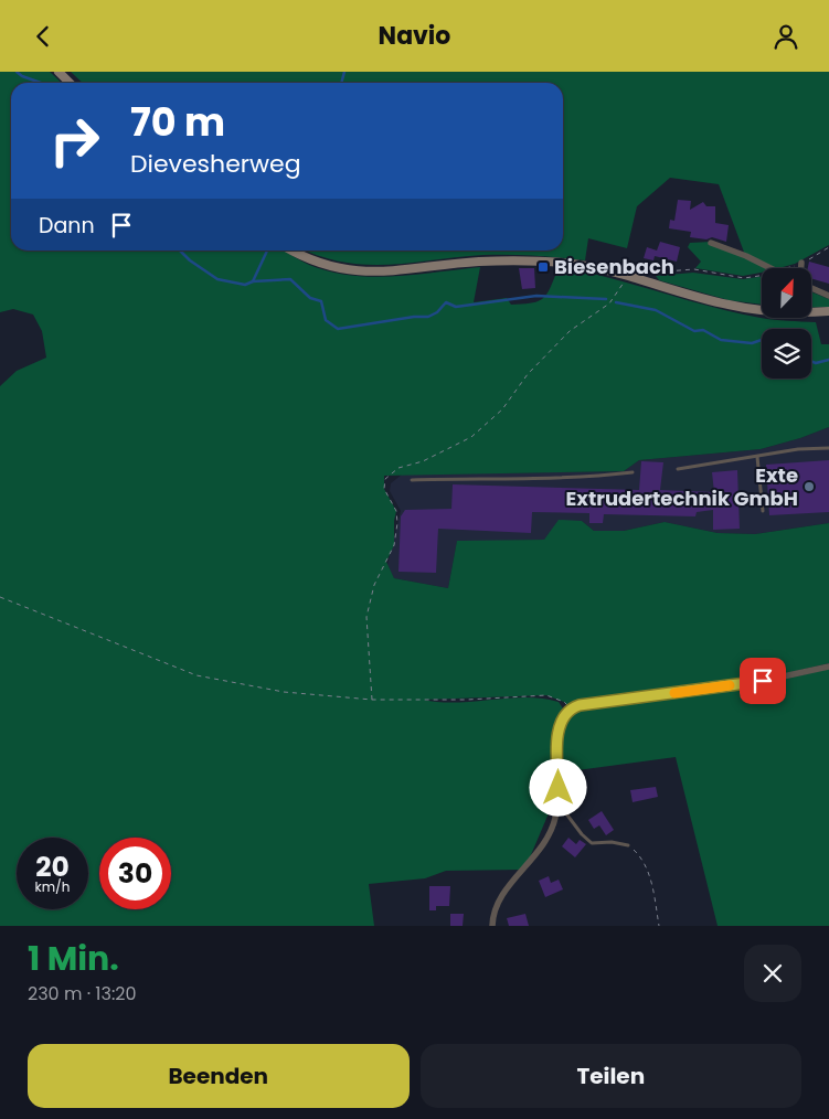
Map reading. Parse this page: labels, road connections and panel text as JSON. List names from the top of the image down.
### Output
{
  "places": {
    "transit": ["Biesenbach"],
    "other": ["Exte Extrudertechnik GmbH"]
  },
  "north": "top right",
  "page": {
    "header": "Navio",
    "turn": ["70 m", "Dievesherweg"],
    "then": "Dann",
    "speed": "20 km/h",
    "limit": "30",
    "heading": ["1 Min.", "230 m · 13:20"],
    "buttons": ["Beenden", "Teilen"]
  }
}
